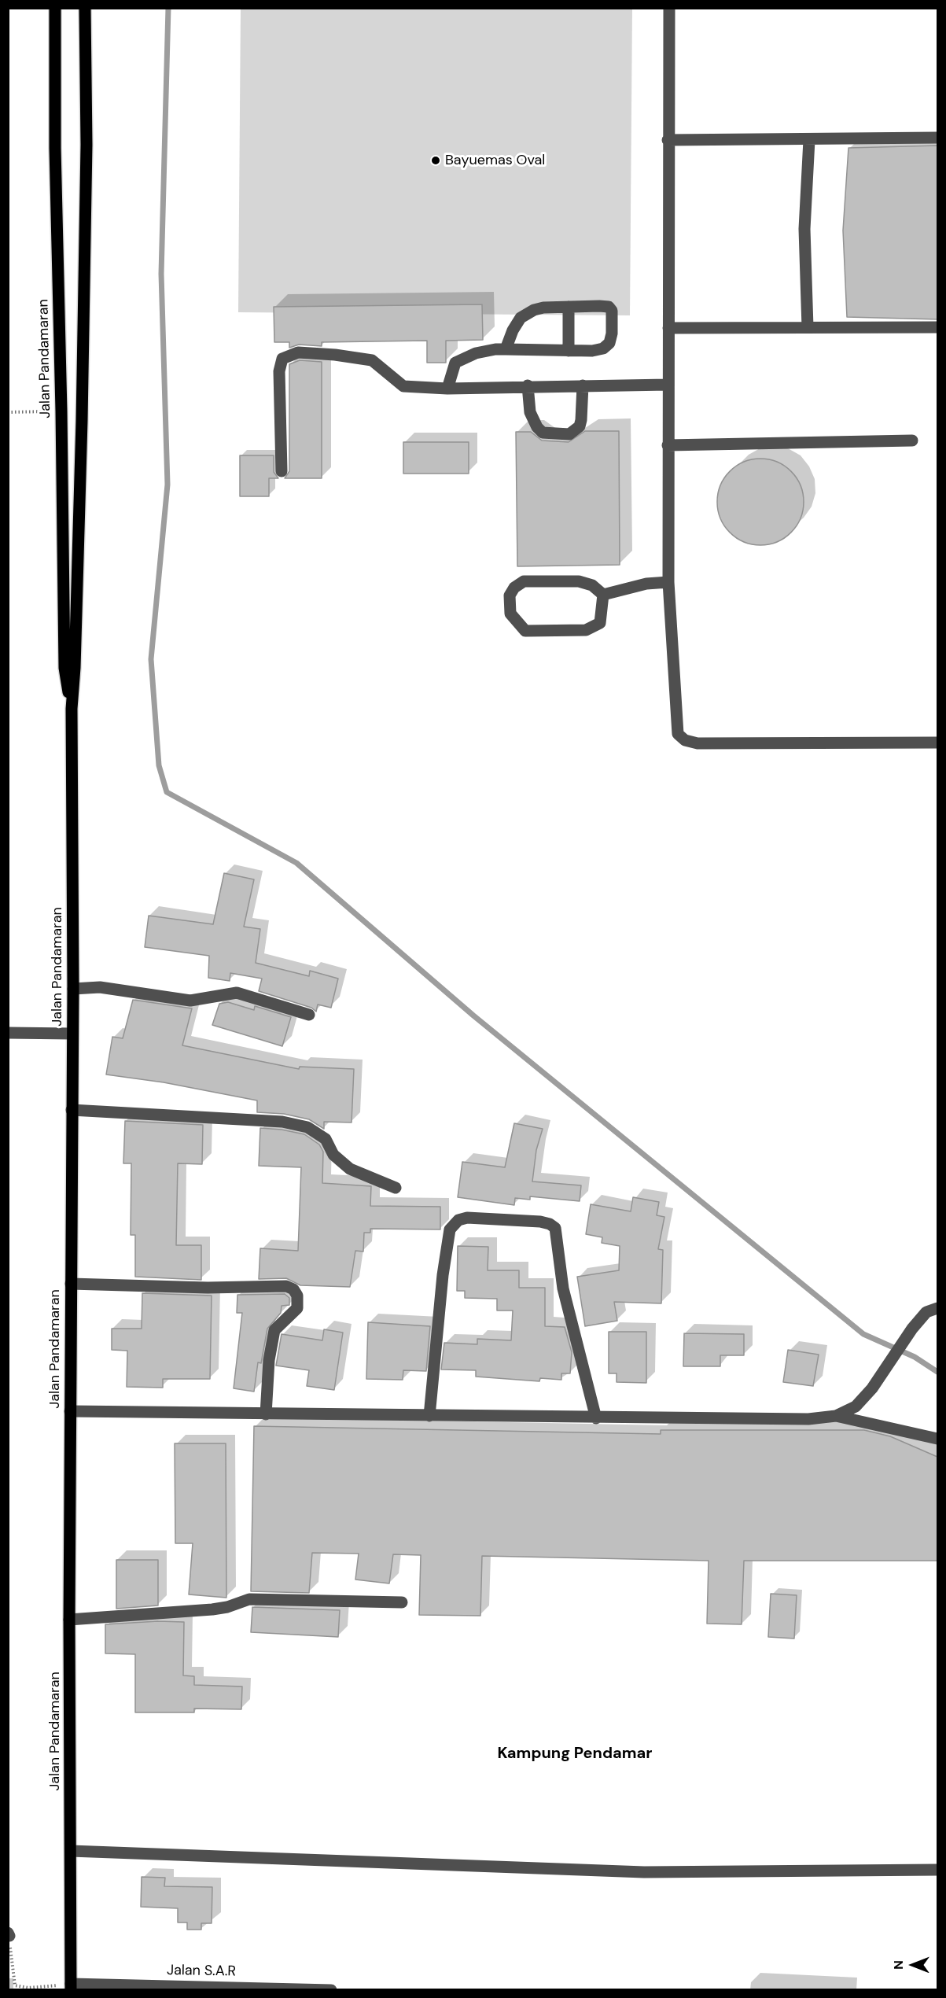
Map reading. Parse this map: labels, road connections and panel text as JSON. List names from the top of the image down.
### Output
{
  "streets": {
    "main road": ["Jalan Pandamaran"],
    "street": ["Jalan S.A.R"]
  },
  "crossings": [
    ["Jalan Pandamaran", "Jalan S.A.R"]
  ],
  "districts": ["Kampung Pendamar"],
  "places": ["Bayuemas Oval"],
  "north": "left"
}
